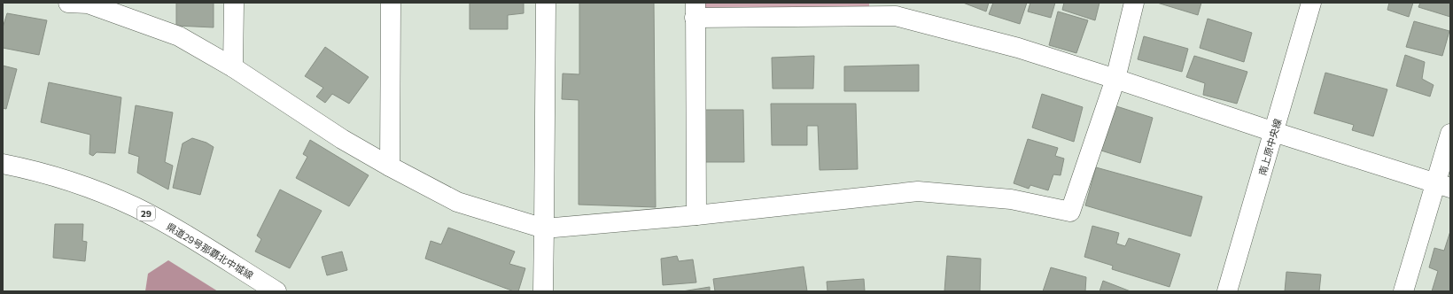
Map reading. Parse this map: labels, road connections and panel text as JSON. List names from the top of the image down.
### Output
{
  "streets": {
    "street": ["南上原中央線", "29", "県道29号那覇北中城線"]
  }
}
